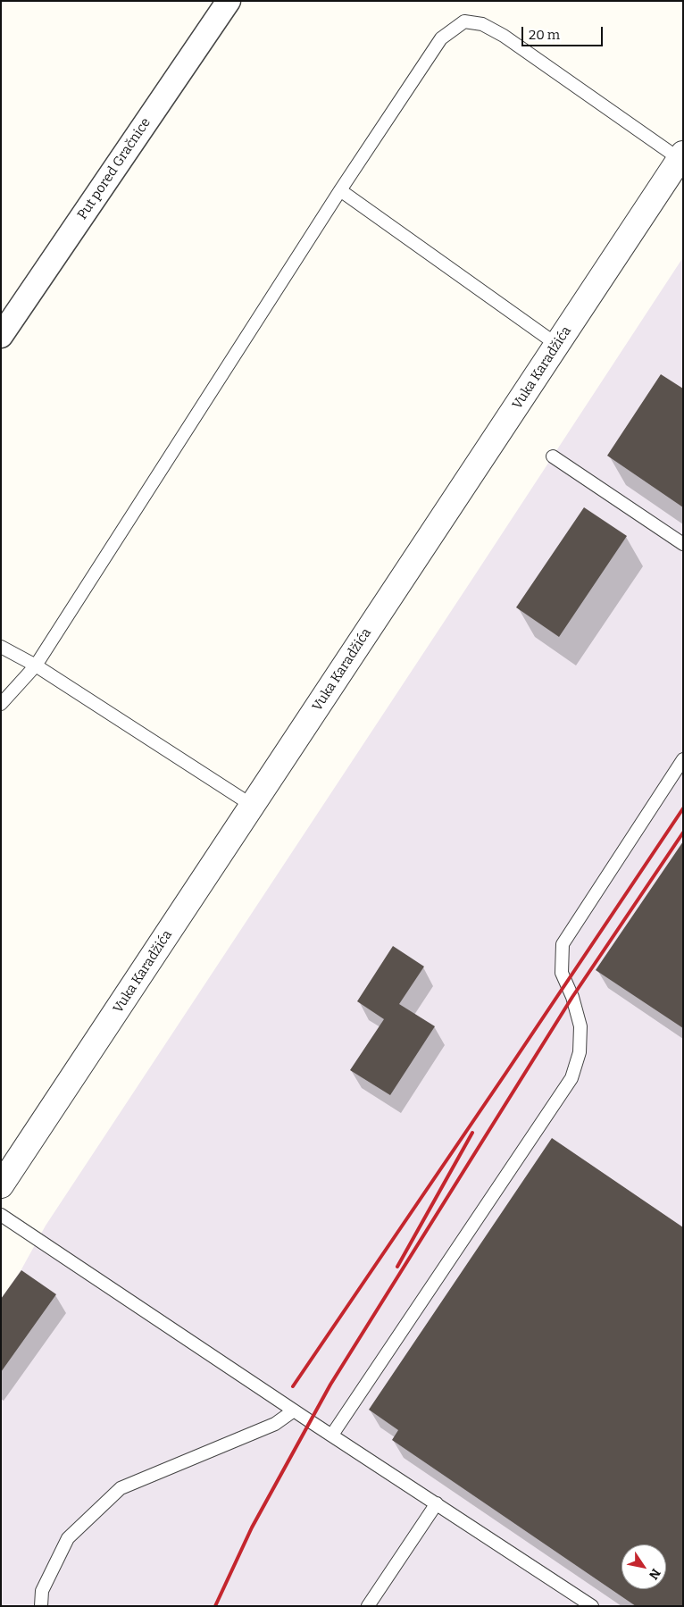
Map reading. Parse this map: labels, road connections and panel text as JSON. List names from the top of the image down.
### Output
{
  "streets": {
    "street": ["Put pored Gračnice", "Vuka Karadžića"]
  },
  "scale_bar": "20 m",
  "north": "bottom right"
}
